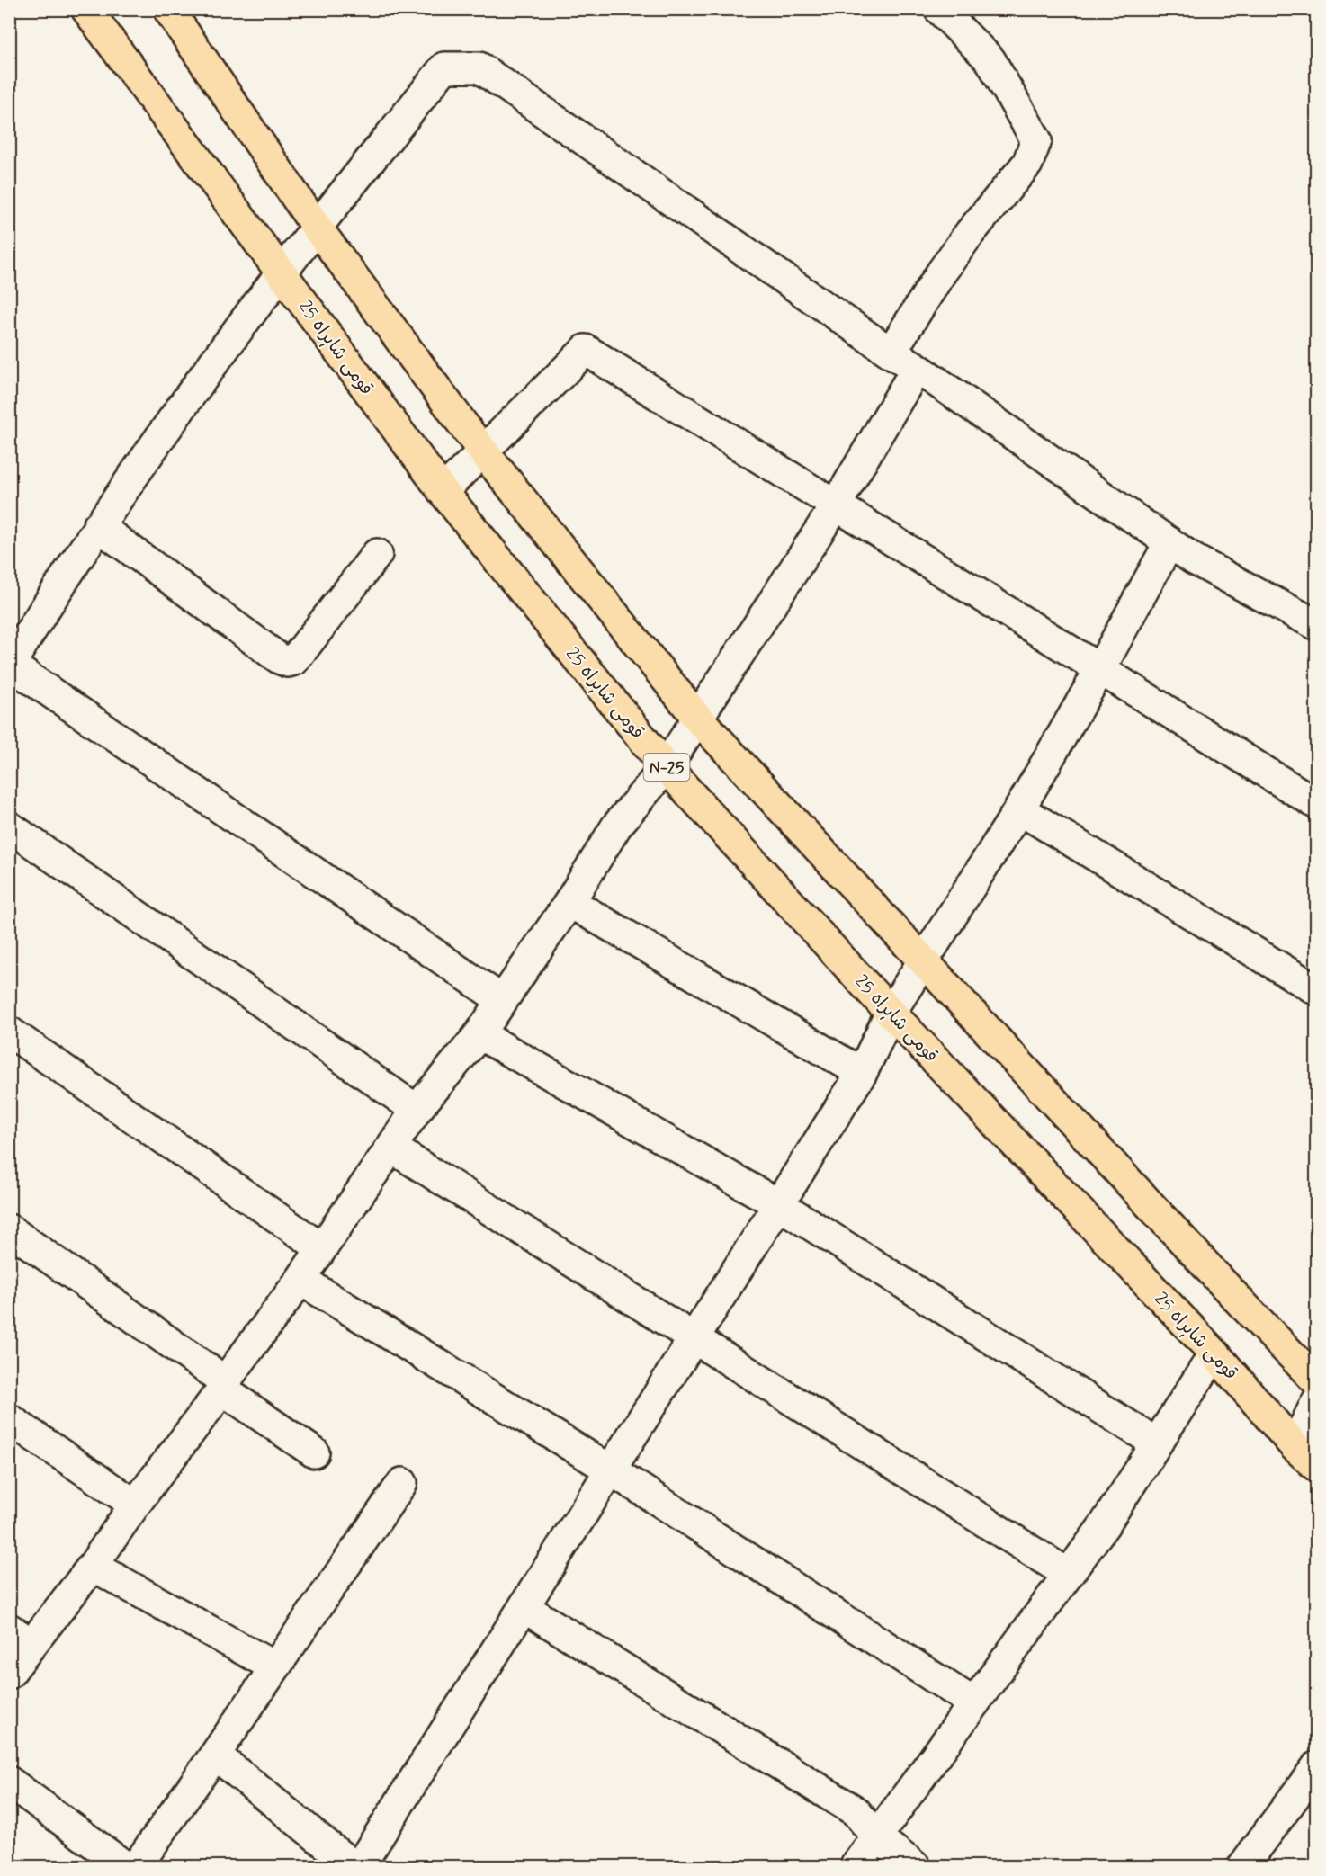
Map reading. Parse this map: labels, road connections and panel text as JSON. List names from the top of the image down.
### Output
{
  "streets": {
    "highway": ["قومی شاہراہ 25", "N-25"]
  }
}
